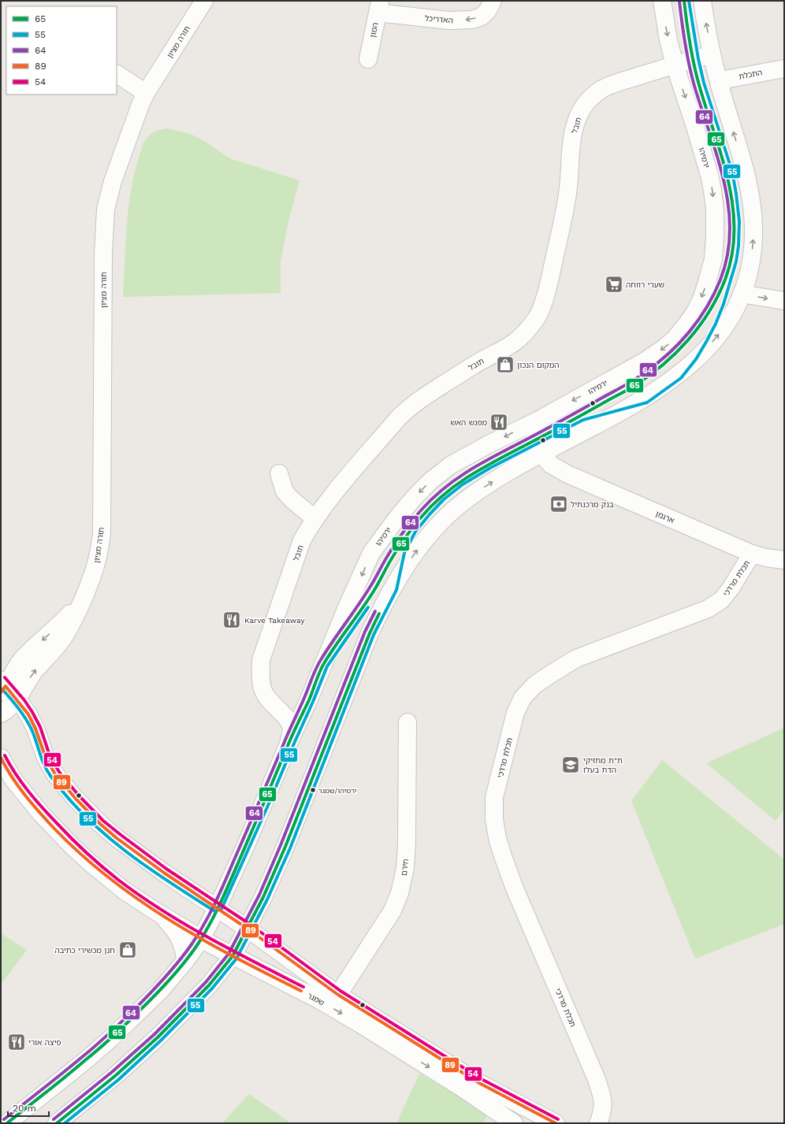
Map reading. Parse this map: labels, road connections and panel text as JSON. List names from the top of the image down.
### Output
{
  "streets": {
    "street": [
      "האדריכל",
      "המון",
      "תורה מציון",
      "התכלת",
      "תובל",
      "ירמיהו",
      "ארגמן",
      "תכלת מרדכי",
      "חירם",
      "שמגר"
    ]
  },
  "crossings": [
    ["האדריכל", "המון"],
    ["תורה מציון", "שמגר"],
    ["תובל", "ירמיהו"],
    ["ירמיהו", "ארגמן"],
    ["ירמיהו", "שמגר"],
    ["ארגמן", "תכלת מרדכי"],
    ["חירם", "שמגר"]
  ],
  "one_way": ["האדריכל"],
  "places": {
    "supermarket": ["שערי רווחה"],
    "shop": ["המקום הנכון", "חנן מכשירי כתיבה"],
    "restaurant": ["מפגש האש", "Karve Takeaway", "פיצה אורי"],
    "bank": ["בנק מרכנתיל"],
    "school or university": ["ת\"ת מחזיקי הדת בעלז"],
    "other": ["ירמיהו/שמגר"]
  },
  "lines": [
    "transit line 65",
    "transit line 55",
    "transit line 64",
    "transit line 54",
    "transit line 89"
  ],
  "legend": [
    "65",
    "55",
    "64",
    "89",
    "54"
  ],
  "scale_bar": "20 m"
}
